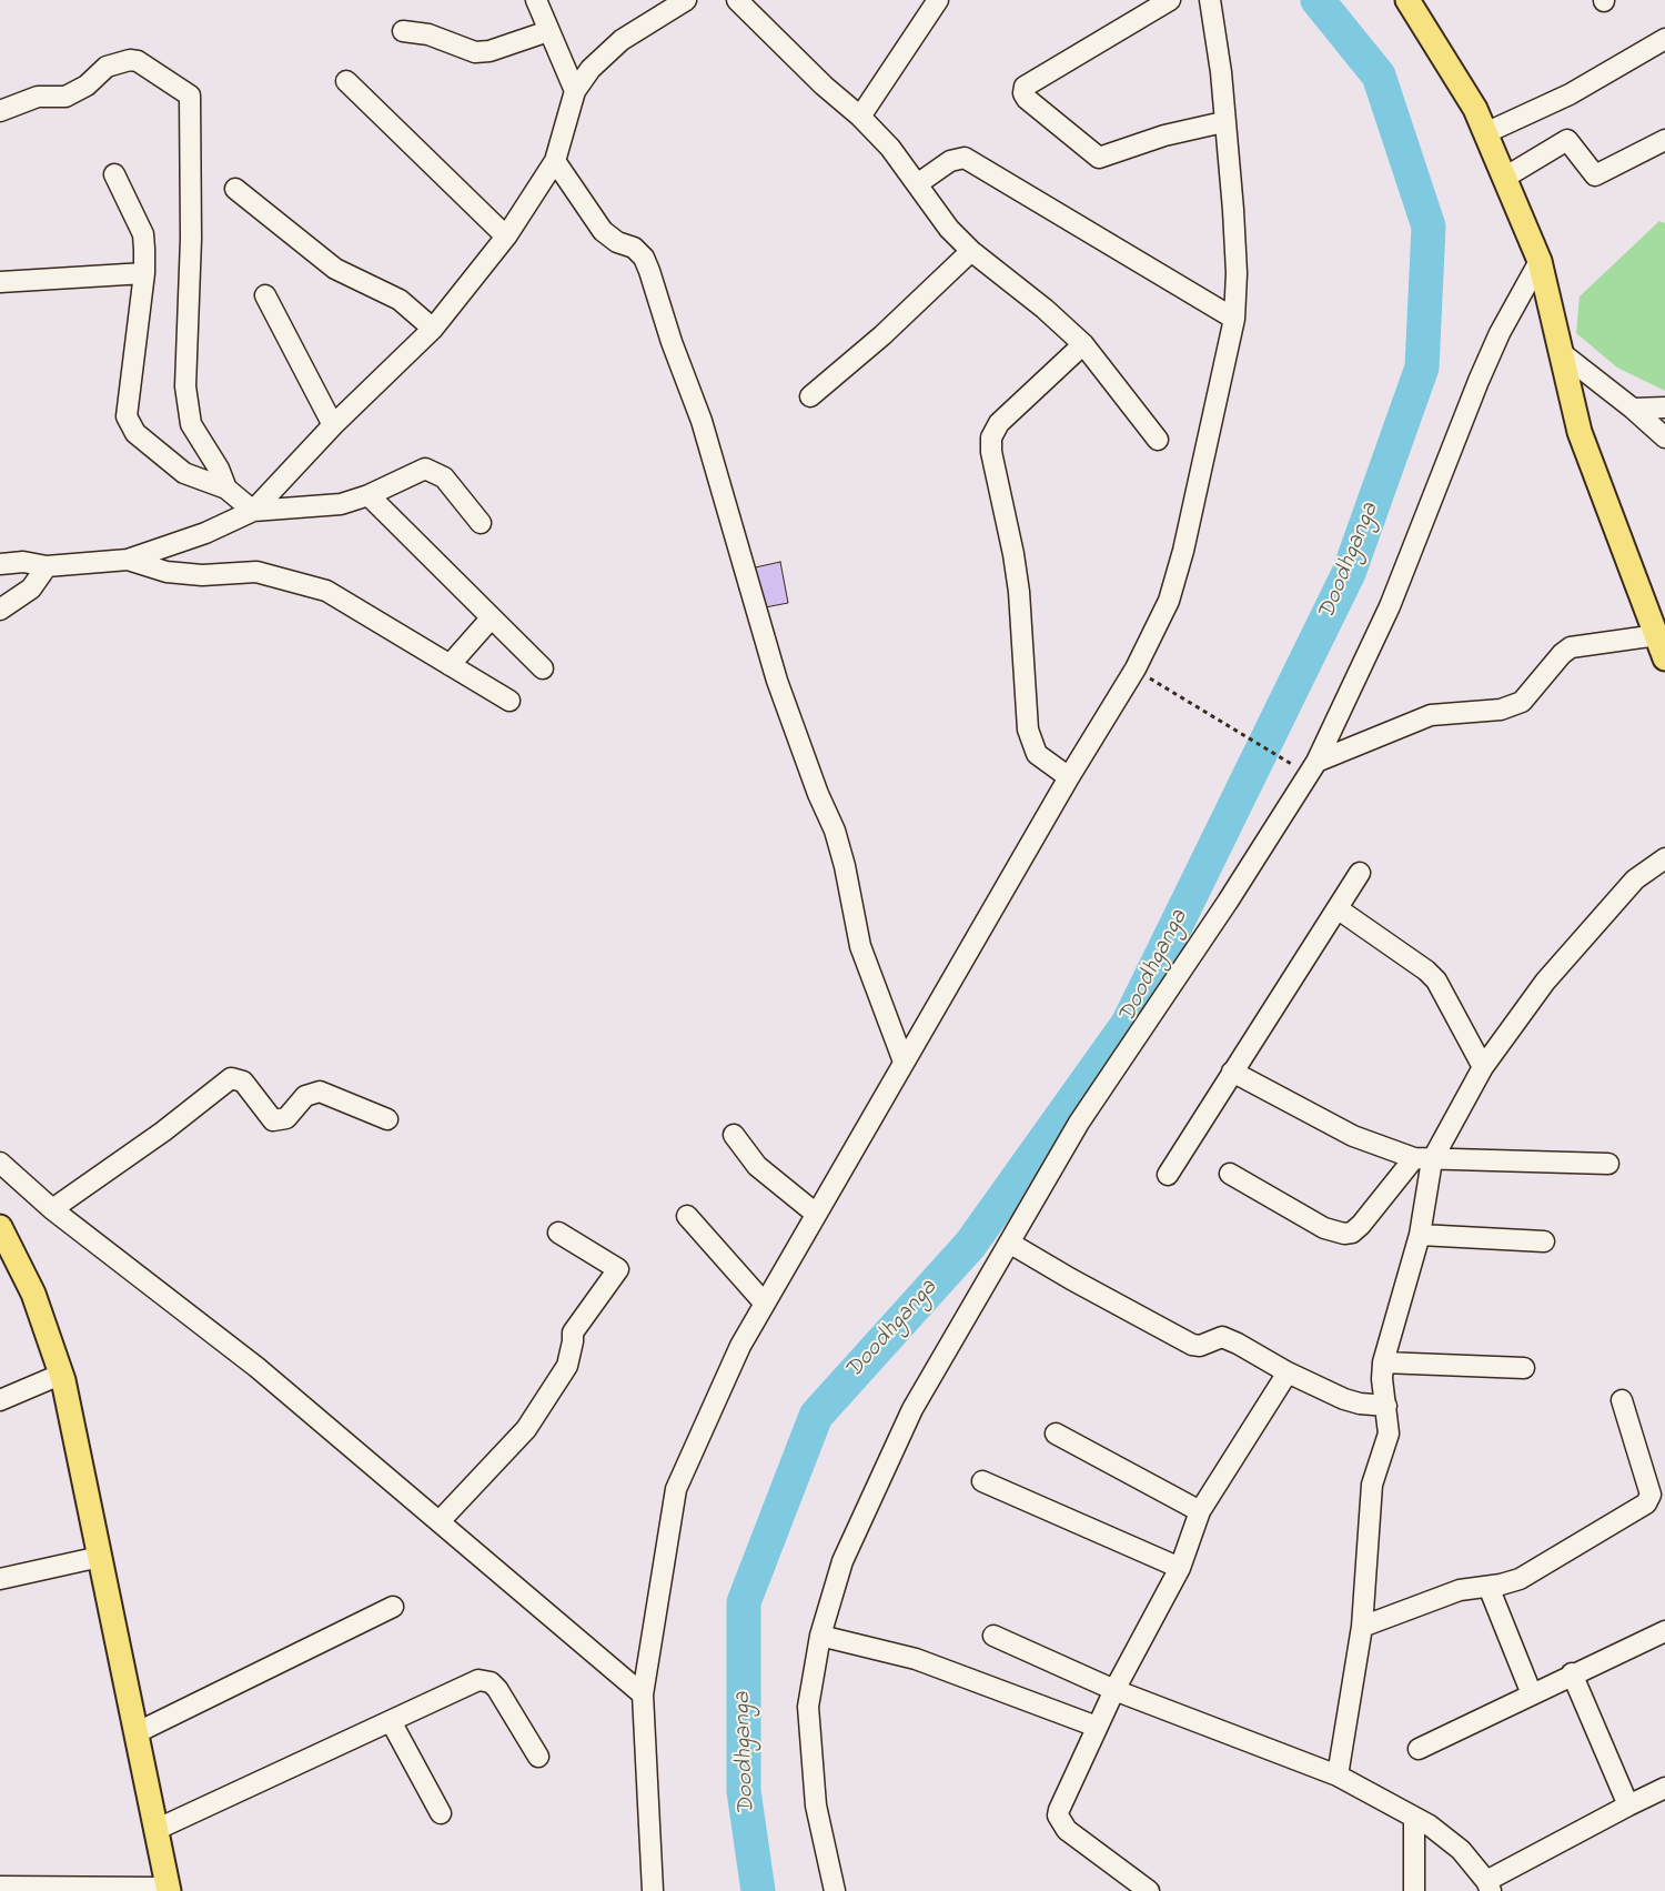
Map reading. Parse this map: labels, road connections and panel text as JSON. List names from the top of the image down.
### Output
{
  "water": ["Doodhganga"]
}
